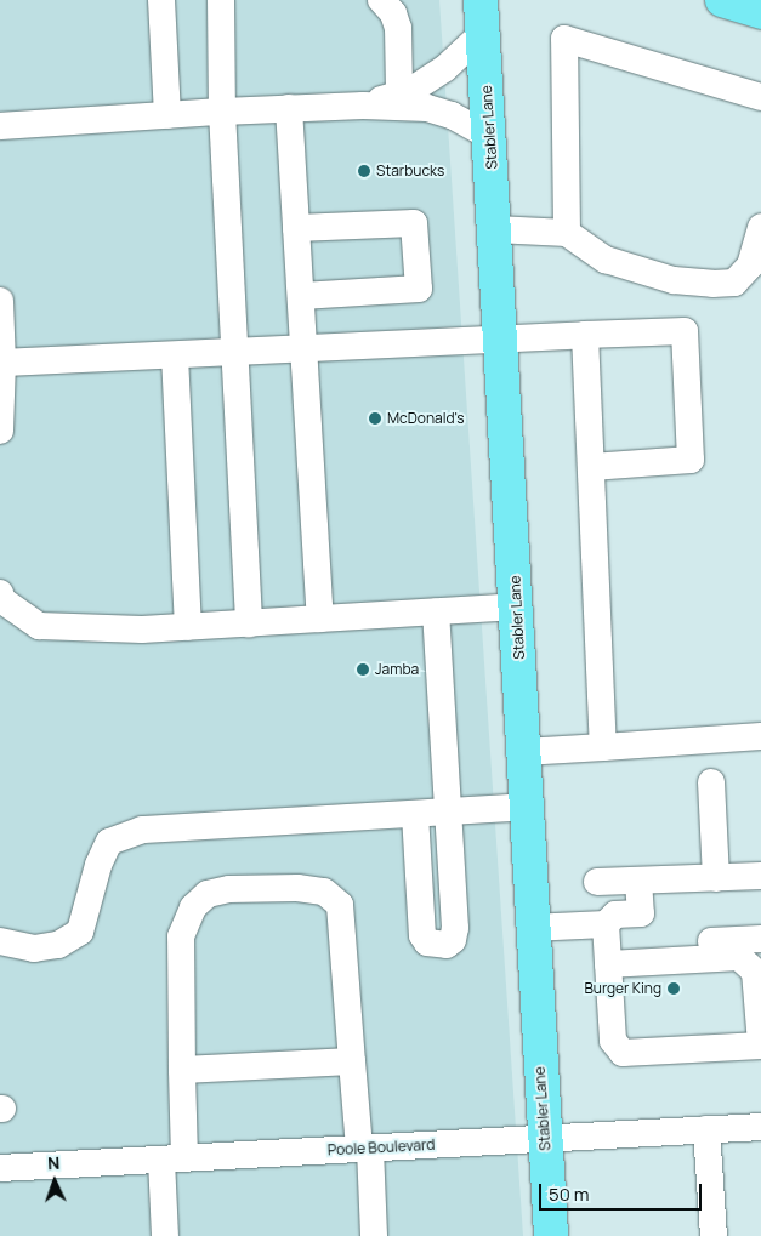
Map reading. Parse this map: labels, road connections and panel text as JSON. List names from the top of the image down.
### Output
{
  "streets": {
    "main road": ["Stabler Lane"],
    "street": ["Poole Boulevard"]
  },
  "crossings": [
    ["Stabler Lane", "Poole Boulevard"]
  ],
  "places": [
    "Starbucks",
    "McDonald's",
    "Jamba",
    "Burger King"
  ],
  "scale_bar": "50 m",
  "north": "top"
}
